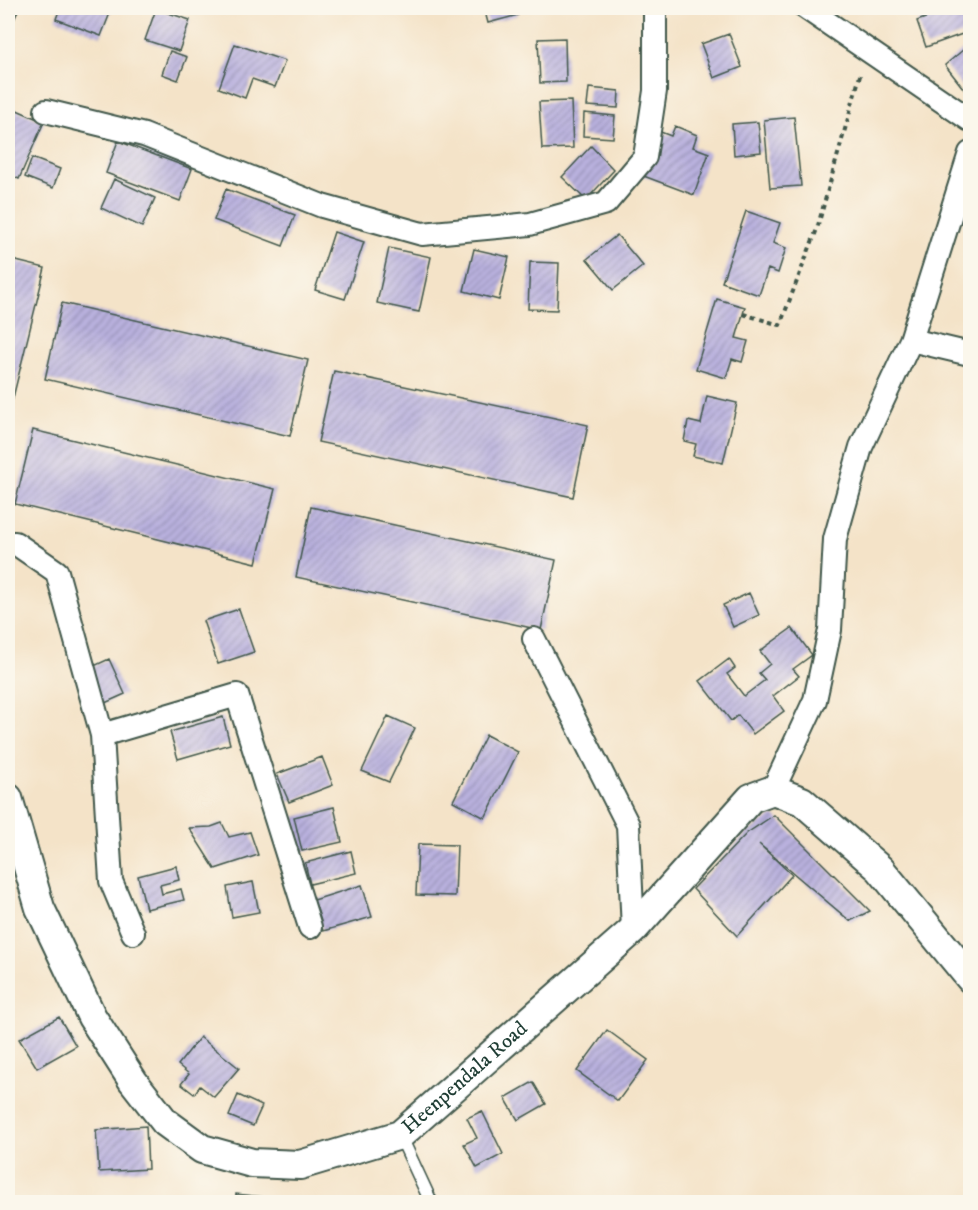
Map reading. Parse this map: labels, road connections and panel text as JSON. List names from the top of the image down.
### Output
{
  "streets": {
    "street": ["Heenpendala Road"]
  }
}
